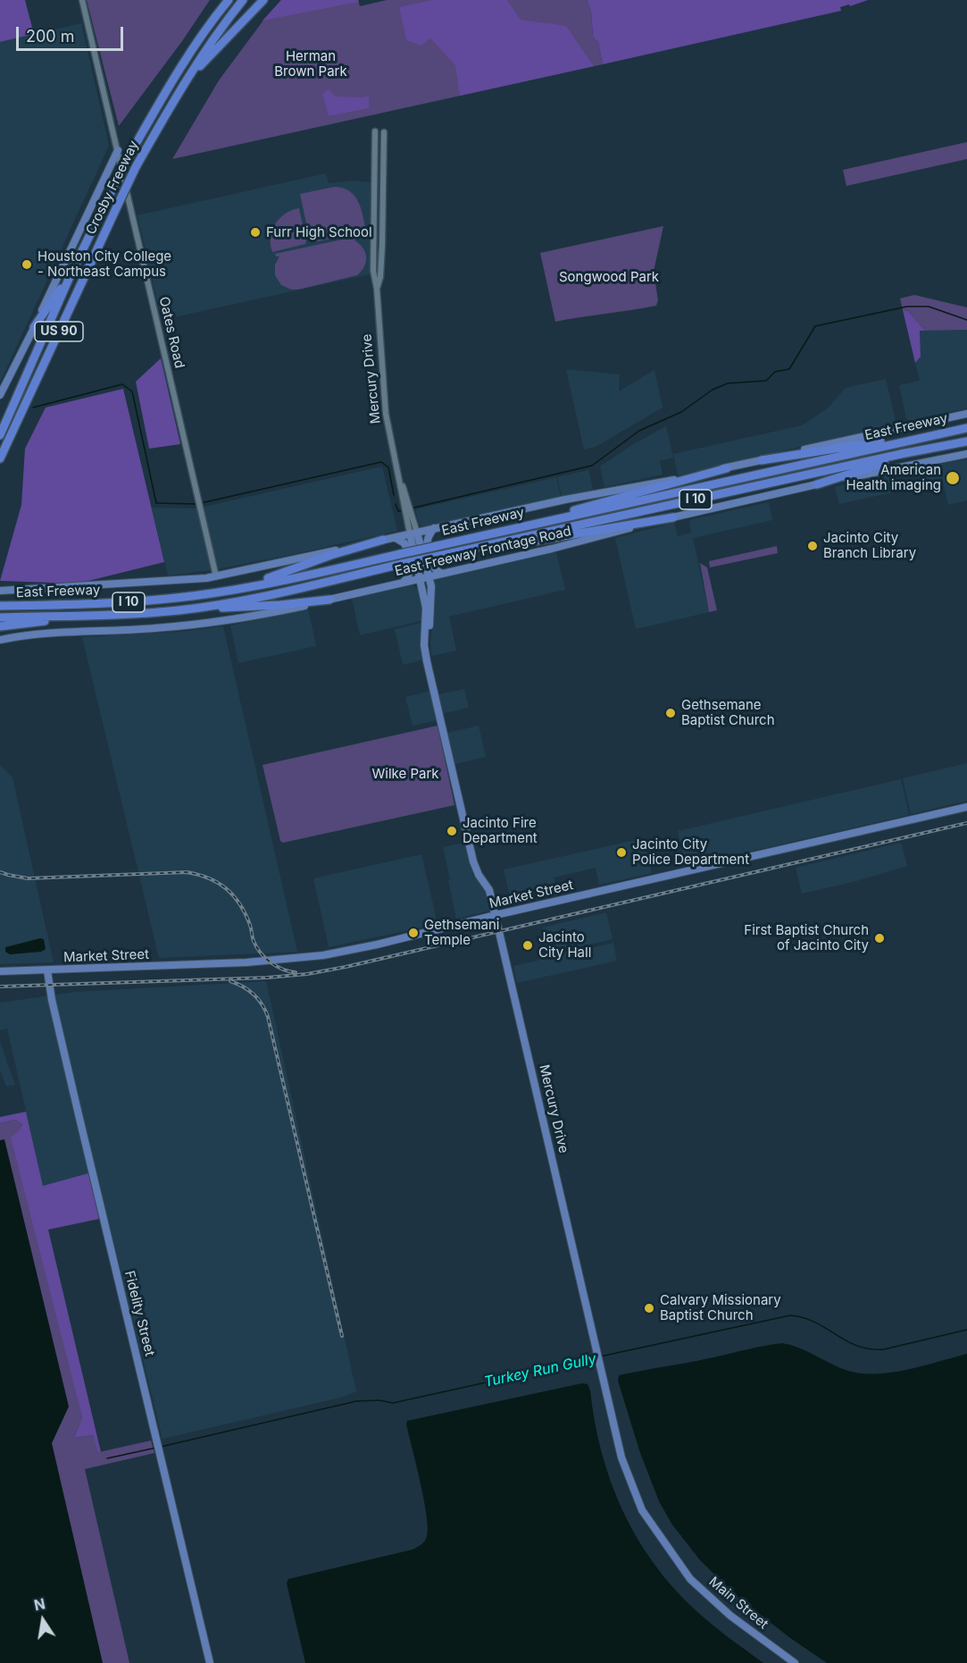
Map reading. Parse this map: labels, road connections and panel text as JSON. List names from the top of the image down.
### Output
{
  "streets": {
    "highway": [
      "Crosby Freeway",
      "US 90",
      "East Freeway",
      "I 10"
    ],
    "main road": [
      "Mercury Drive",
      "East Freeway Frontage Road",
      "Market Street",
      "Fidelity Street",
      "Main Street"
    ],
    "street": ["Oates Road"]
  },
  "crossings": [
    ["Mercury Drive", "East Freeway Frontage Road"],
    ["Mercury Drive", "Market Street"],
    ["Mercury Drive", "Main Street"],
    ["Market Street", "Fidelity Street"]
  ],
  "water": ["Turkey Run Gully"],
  "parks": ["Herman Brown Park", "Songwood Park", "Wilke Park"],
  "places": [
    "Furr High School",
    "Houston City College - Northeast Campus",
    "American Health imaging",
    "Jacinto City Branch Library",
    "Gethsemane Baptist Church",
    "Jacinto Fire Department",
    "Jacinto City Police Department",
    "Gethsemani Temple",
    "First Baptist Church of Jacinto City",
    "Jacinto City Hall",
    "Calvary Missionary Baptist Church"
  ],
  "scale_bar": "200 m",
  "north": "top"
}
